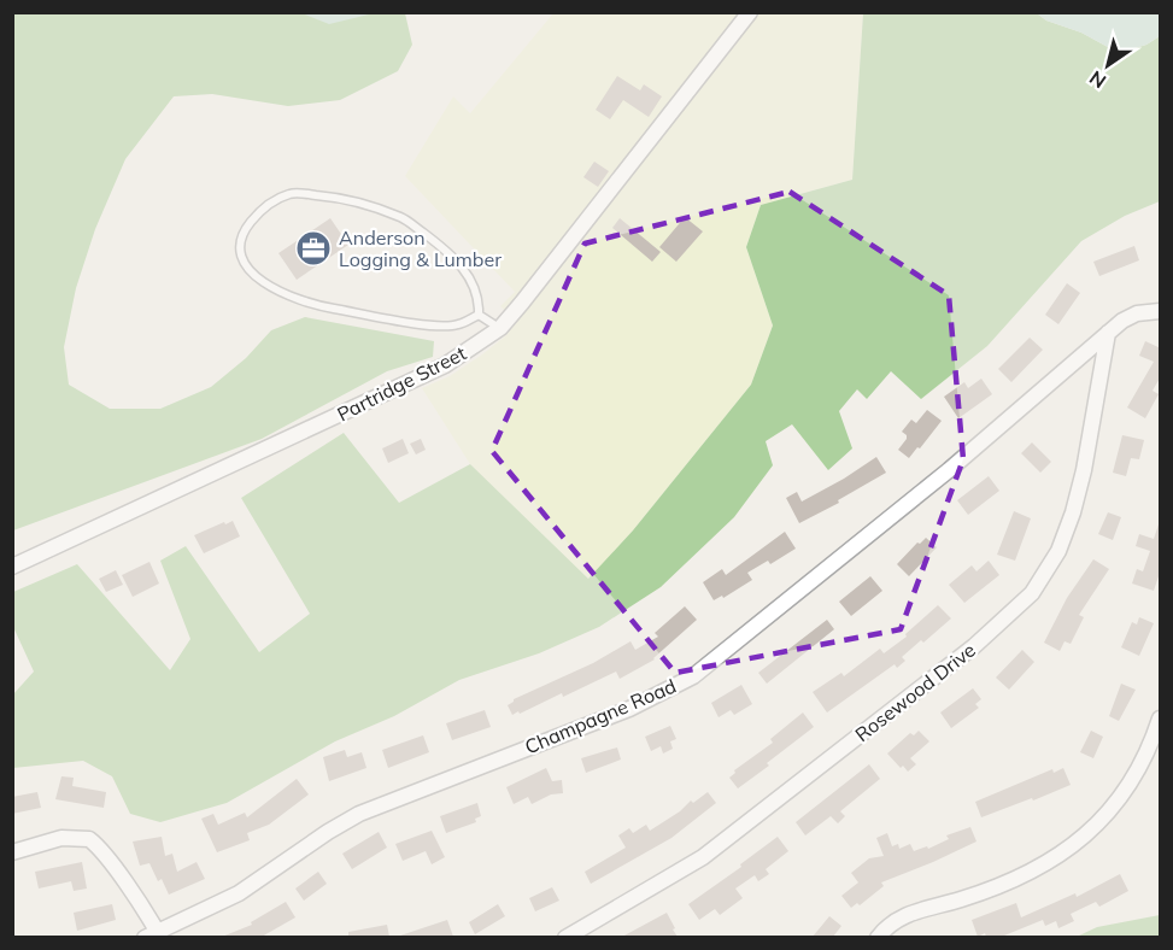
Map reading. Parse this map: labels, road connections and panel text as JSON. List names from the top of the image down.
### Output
{
  "streets": {
    "street": ["Partridge Street", "Rosewood Drive", "Champagne Road"]
  },
  "crossings": [
    ["Rosewood Drive", "Champagne Road"]
  ],
  "places": {
    "office": ["Anderson Logging & Lumber"]
  },
  "north": "bottom left"
}
